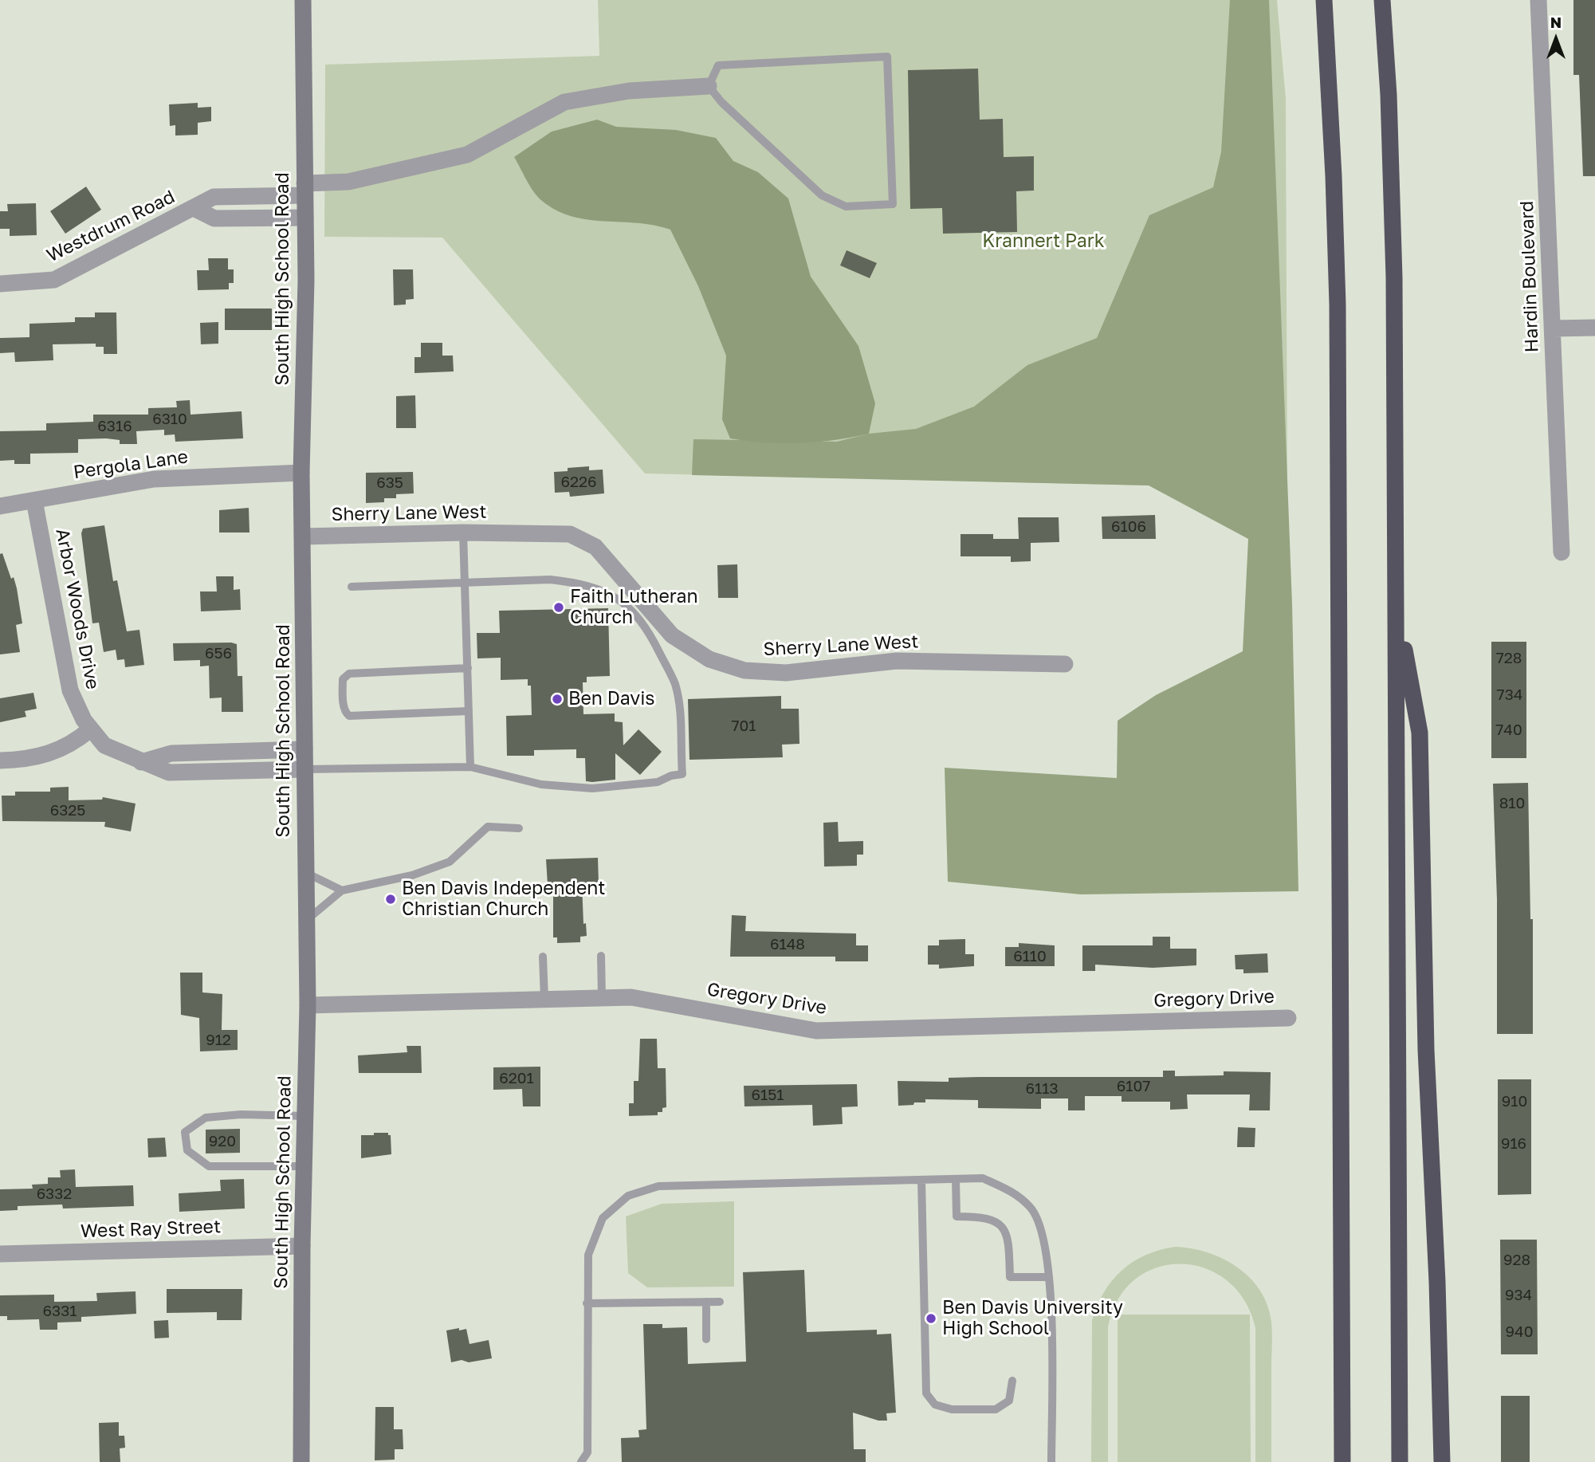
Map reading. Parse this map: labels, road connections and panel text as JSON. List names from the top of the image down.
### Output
{
  "streets": {
    "street": [
      "Westdrum Road",
      "Hardin Boulevard",
      "South High School Road",
      "Pergola Lane",
      "Sherry Lane West",
      "Arbor Woods Drive",
      "Gregory Drive",
      "West Ray Street"
    ]
  },
  "crossings": [
    ["Westdrum Road", "South High School Road"],
    ["South High School Road", "Pergola Lane"],
    ["South High School Road", "Sherry Lane West"],
    ["South High School Road", "Arbor Woods Drive"],
    ["South High School Road", "Gregory Drive"],
    ["South High School Road", "West Ray Street"],
    ["Pergola Lane", "Arbor Woods Drive"]
  ],
  "parks": ["Krannert Park"],
  "places": [
    "Faith Lutheran Church",
    "Ben Davis",
    "Ben Davis Independent Christian Church",
    "Ben Davis University High School"
  ],
  "house_numbers": [
    "6310",
    "6316",
    "6226",
    "635",
    "6106",
    "656",
    "728",
    "734",
    "701",
    "740",
    "810",
    "6325",
    "6148",
    "6110",
    "912",
    "6201",
    "6107",
    "6113",
    "6151",
    "910",
    "920",
    "916",
    "6332",
    "928",
    "934",
    "6331",
    "940"
  ],
  "north": "top"
}
